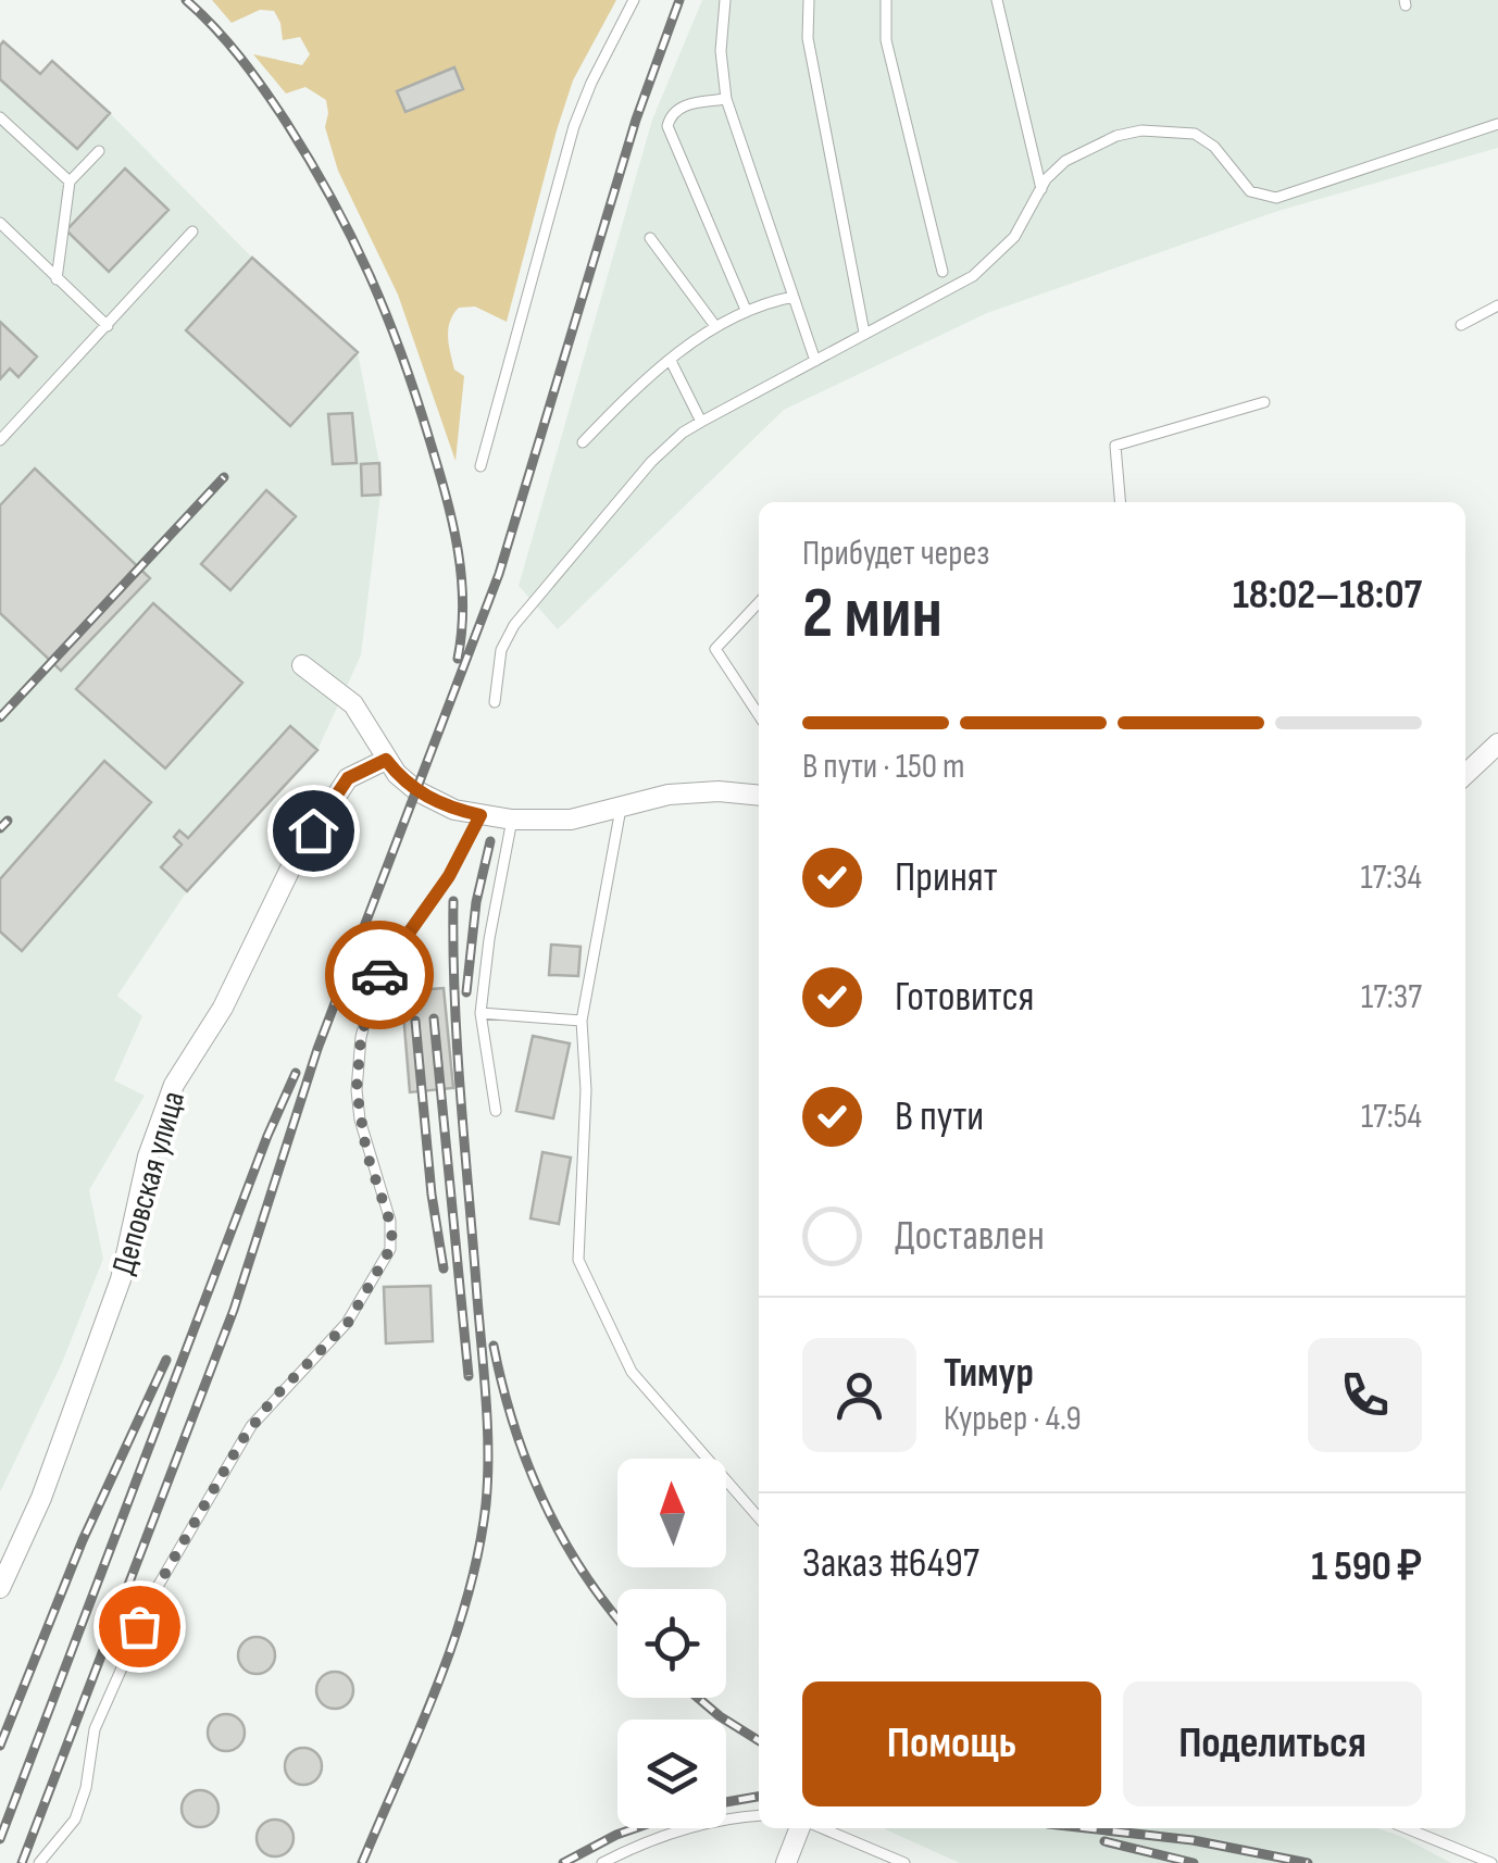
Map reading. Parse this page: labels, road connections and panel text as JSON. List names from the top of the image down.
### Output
{
  "streets": {
    "street": ["Деповская улица"]
  },
  "north": "top",
  "page": {
    "heading": ["2 мин", "Прибудет через", "18:02–18:07"],
    "panel": [
      "Тимур",
      "Курьер · 4.9",
      "Заказ #6497",
      "1 590 ₽"
    ],
    "bar": "В пути · 150 m",
    "list": [
      ["Принят", "17:34"],
      ["Готовится", "17:37"],
      ["В пути", "17:54"],
      "Доставлен"
    ],
    "buttons": ["Помощь", "Поделиться"]
  }
}
